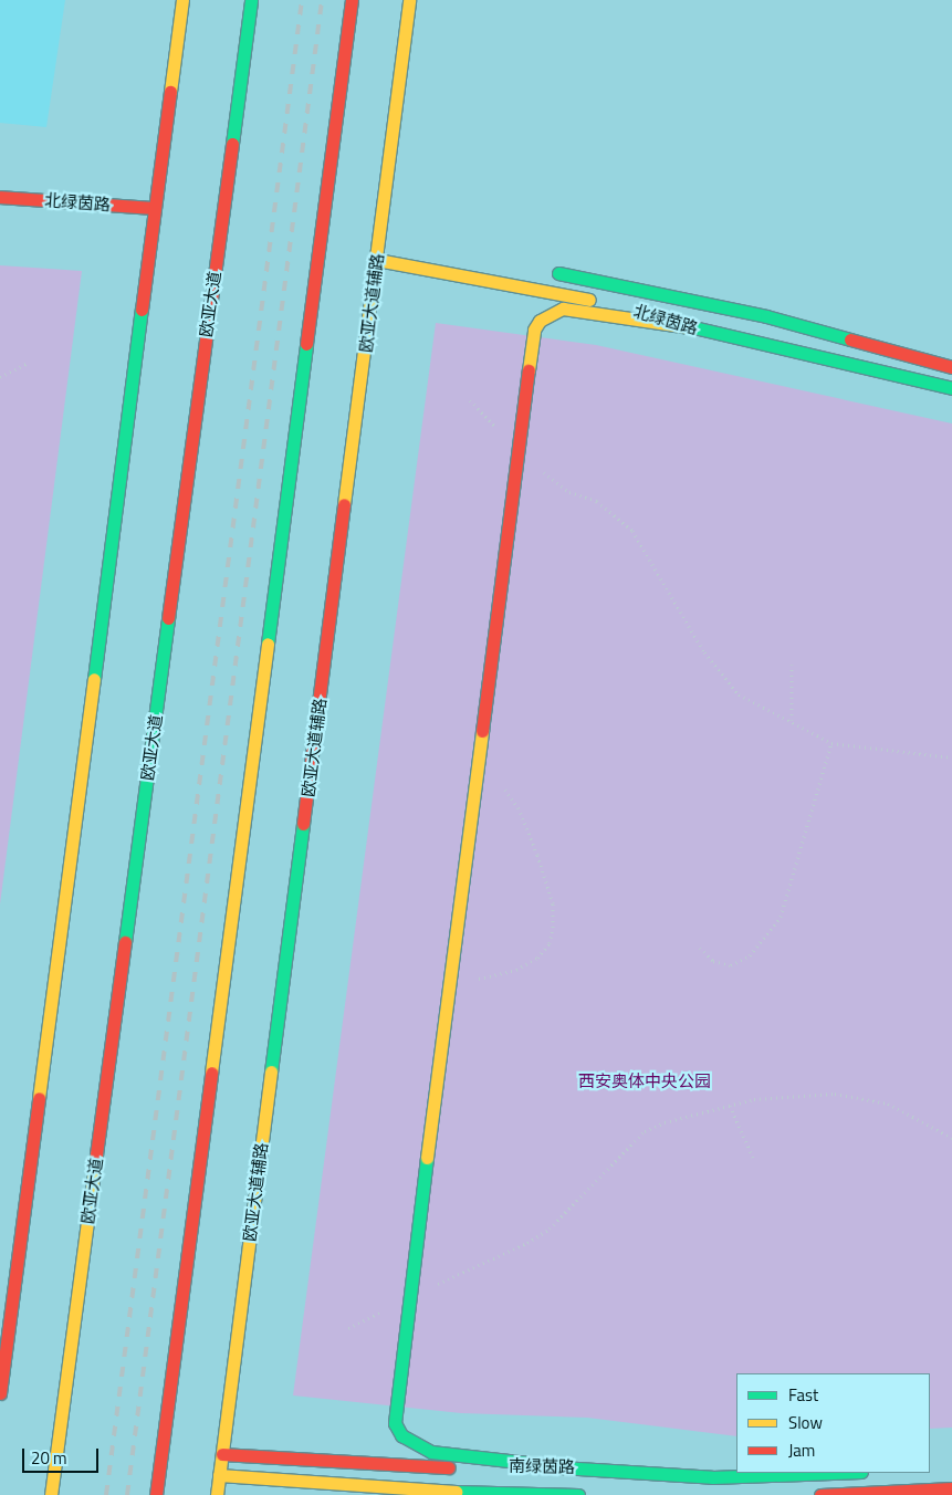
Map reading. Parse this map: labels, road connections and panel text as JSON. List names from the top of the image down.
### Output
{
  "streets": {
    "street": [
      "北绿茵路",
      "欧亚大道辅路",
      "欧亚大道",
      "南绿茵路"
    ]
  },
  "crossings": [
    ["北绿茵路", "欧亚大道辅路"],
    ["欧亚大道辅路", "南绿茵路"]
  ],
  "parks": ["西安奥体中央公园"],
  "legend": ["Fast", "Slow", "Jam"],
  "scale_bar": "20 m"
}
